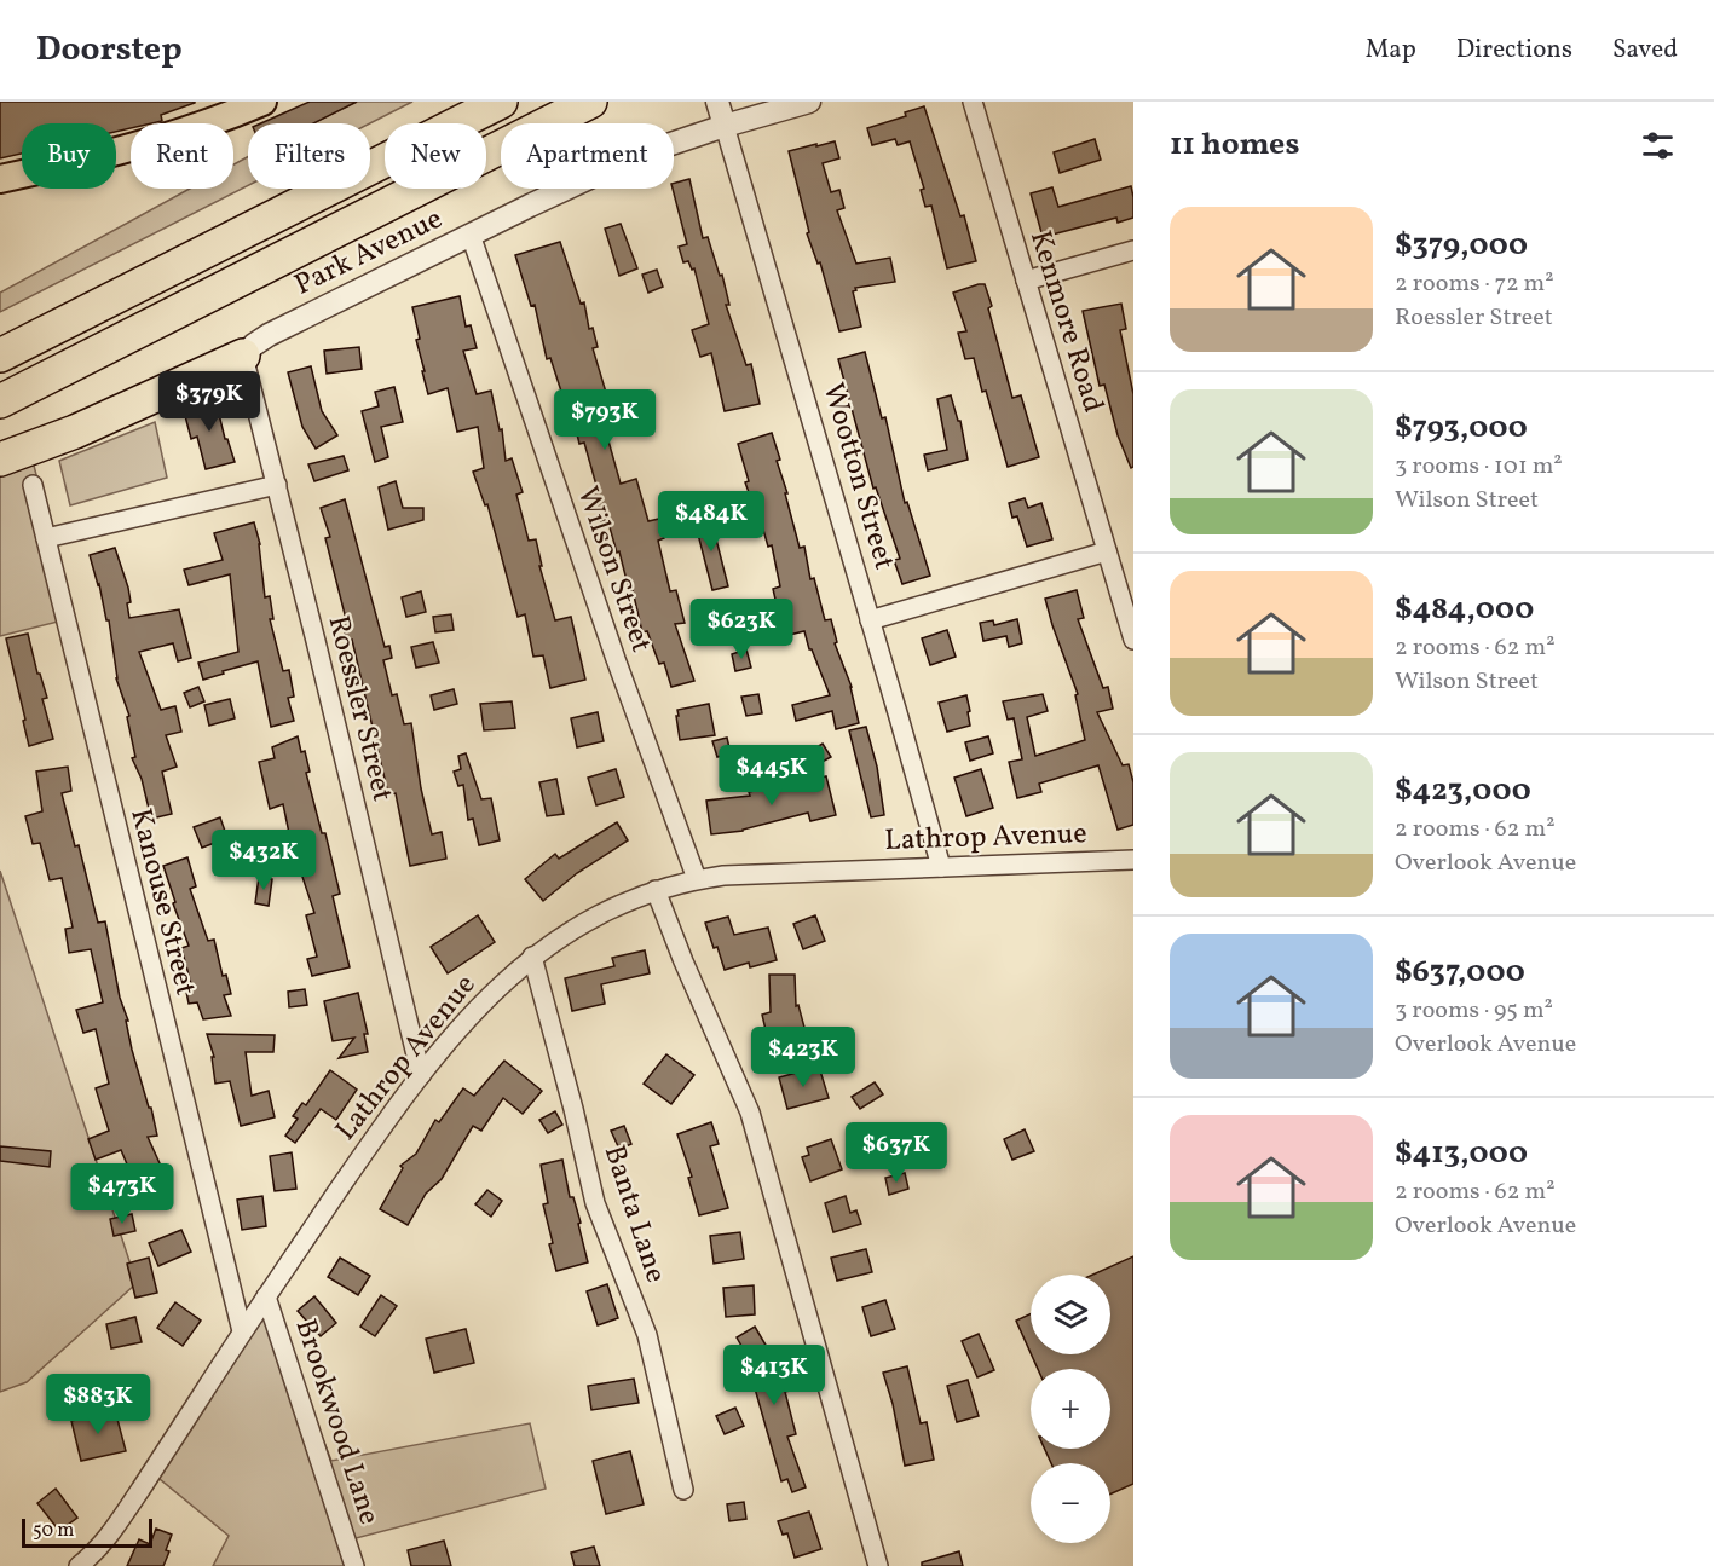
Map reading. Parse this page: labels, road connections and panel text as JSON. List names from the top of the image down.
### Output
{
  "streets": {
    "street": [
      "Park Avenue",
      "Kenmore Road",
      "Wootton Street",
      "Wilson Street",
      "Roessler Street",
      "Lathrop Avenue",
      "Kanouse Street",
      "Banta Lane",
      "Brookwood Lane"
    ]
  },
  "crossings": [
    ["Park Avenue", "Wootton Street"],
    ["Park Avenue", "Wilson Street"],
    ["Park Avenue", "Roessler Street"],
    ["Wootton Street", "Lathrop Avenue"],
    ["Wilson Street", "Lathrop Avenue"],
    ["Roessler Street", "Lathrop Avenue"],
    ["Lathrop Avenue", "Kanouse Street"],
    ["Lathrop Avenue", "Banta Lane"],
    ["Lathrop Avenue", "Brookwood Lane"]
  ],
  "scale_bar": "50 m",
  "page": {
    "header": "Doorstep",
    "nav": ["Map", "Directions", "Saved"],
    "heading": "11 homes",
    "chip": [
      "Buy",
      "Rent",
      "Filters",
      "New",
      "Apartment"
    ],
    "list": [
      {
        "name": "$379,000",
        "note": "2 rooms · 72 m² · Roessler Street"
      },
      {
        "name": "$793,000",
        "note": "3 rooms · 101 m² · Wilson Street"
      },
      {
        "name": "$484,000",
        "note": "2 rooms · 62 m² · Wilson Street"
      },
      {
        "name": "$423,000",
        "note": "2 rooms · 62 m² · Overlook Avenue"
      },
      {
        "name": "$637,000",
        "note": "3 rooms · 95 m² · Overlook Avenue"
      },
      {
        "name": "$413,000",
        "note": "2 rooms · 62 m² · Overlook Avenue"
      }
    ],
    "price": [
      "$379K",
      "$793K",
      "$484K",
      "$623K",
      "$445K",
      "$432K",
      "$423K",
      "$637K",
      "$473K",
      "$413K",
      "$883K"
    ],
    "map_buttons": ["+", "−"],
    "scale": "50 m"
  }
}
